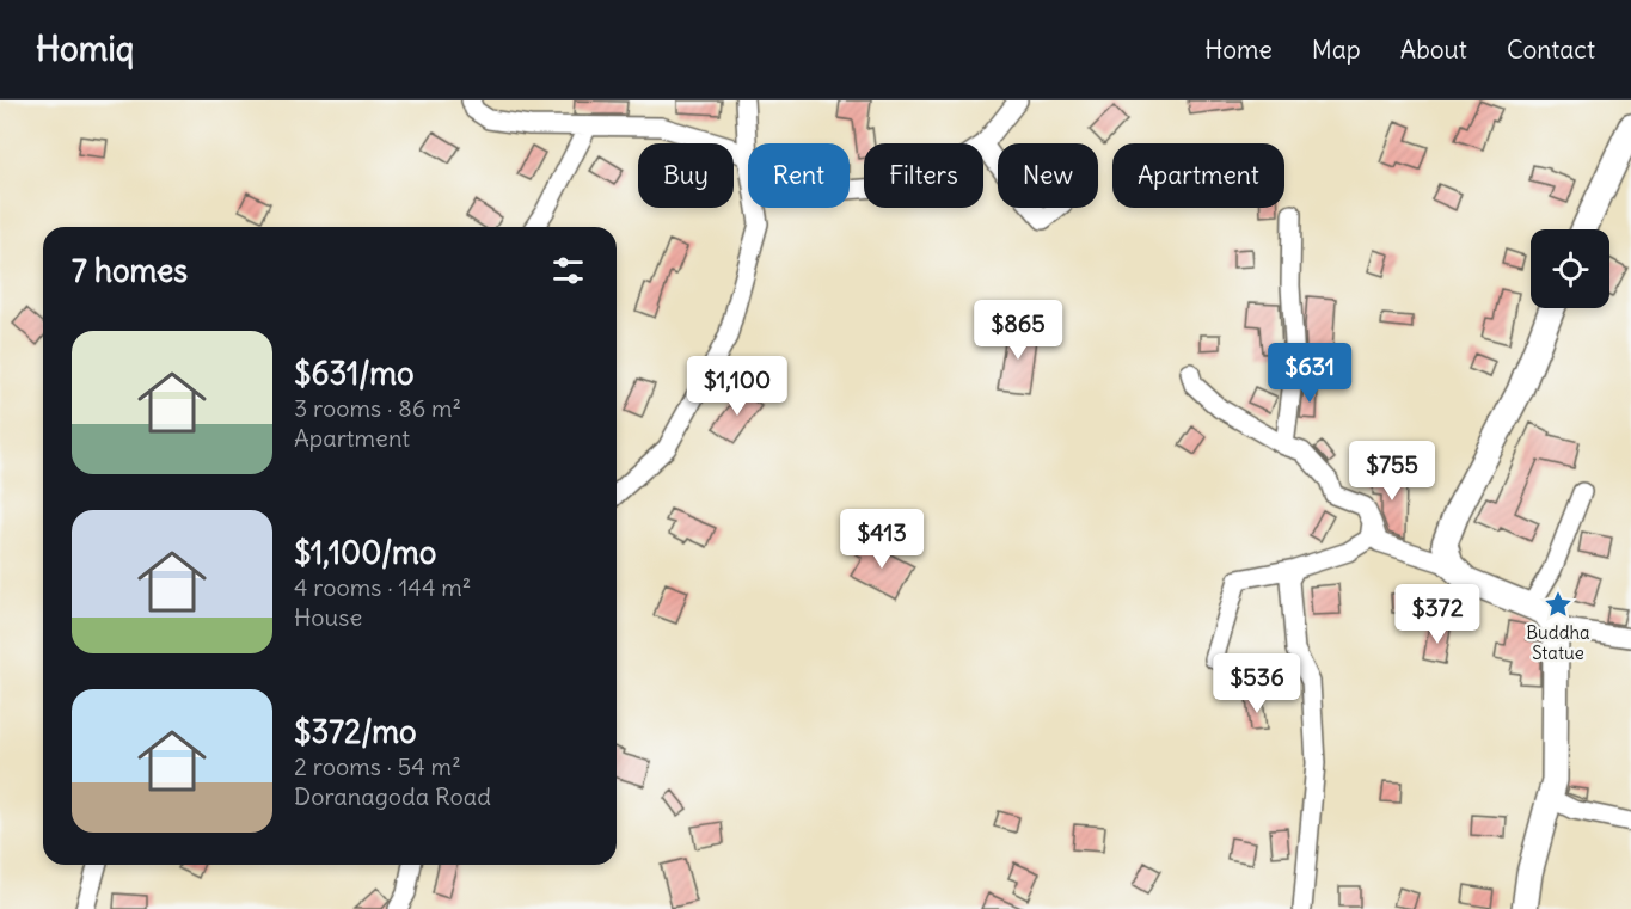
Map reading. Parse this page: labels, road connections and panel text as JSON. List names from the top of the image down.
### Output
{
  "places": {
    "place": ["Buddha Statue"]
  },
  "page": {
    "header": "Homiq",
    "nav": [
      "Home",
      "Map",
      "About",
      "Contact"
    ],
    "chip": [
      "Buy",
      "Rent",
      "Filters",
      "New",
      "Apartment"
    ],
    "heading": "7 homes",
    "price": [
      "$865",
      "$631",
      "$1,100",
      "$755",
      "$413",
      "$372",
      "$536"
    ],
    "list": [
      {
        "name": "$631/mo",
        "note": "3 rooms · 86 m² · Apartment"
      },
      {
        "name": "$1,100/mo",
        "note": "4 rooms · 144 m² · House"
      },
      {
        "name": "$372/mo",
        "note": "2 rooms · 54 m² · Doranagoda Road"
      }
    ]
  }
}
